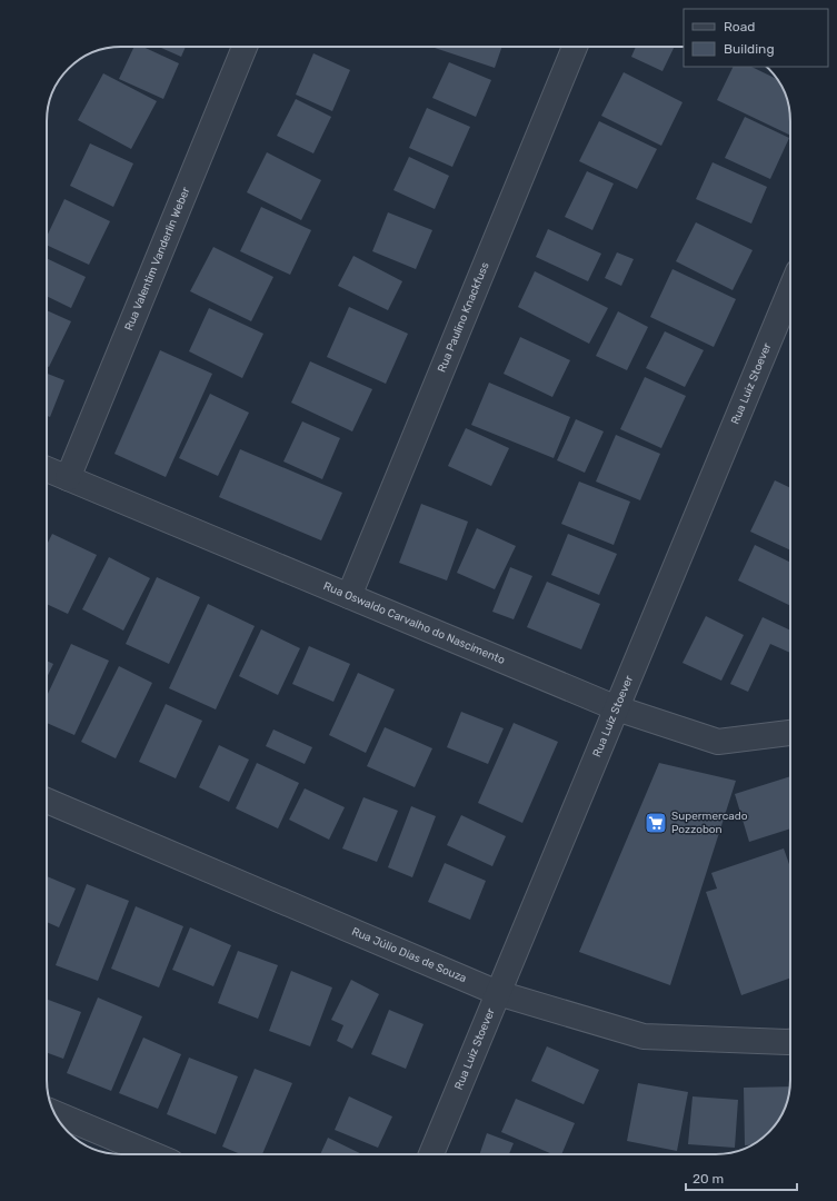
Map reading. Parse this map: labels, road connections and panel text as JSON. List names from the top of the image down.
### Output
{
  "streets": {
    "street": [
      "Rua Valentim Vanderlin Weber",
      "Rua Paulino Knackfuss",
      "Rua Luiz Stoever",
      "Rua Oswaldo Carvalho do Nascimento",
      "Rua Júlio Dias de Souza"
    ]
  },
  "crossings": [
    ["Rua Valentim Vanderlin Weber", "Rua Oswaldo Carvalho do Nascimento"],
    ["Rua Paulino Knackfuss", "Rua Oswaldo Carvalho do Nascimento"],
    ["Rua Luiz Stoever", "Rua Oswaldo Carvalho do Nascimento"],
    ["Rua Luiz Stoever", "Rua Júlio Dias de Souza"]
  ],
  "places": {
    "supermarket": ["Supermercado Pozzobon"]
  },
  "legend": ["Road", "Building"],
  "scale_bar": "20 m"
}
